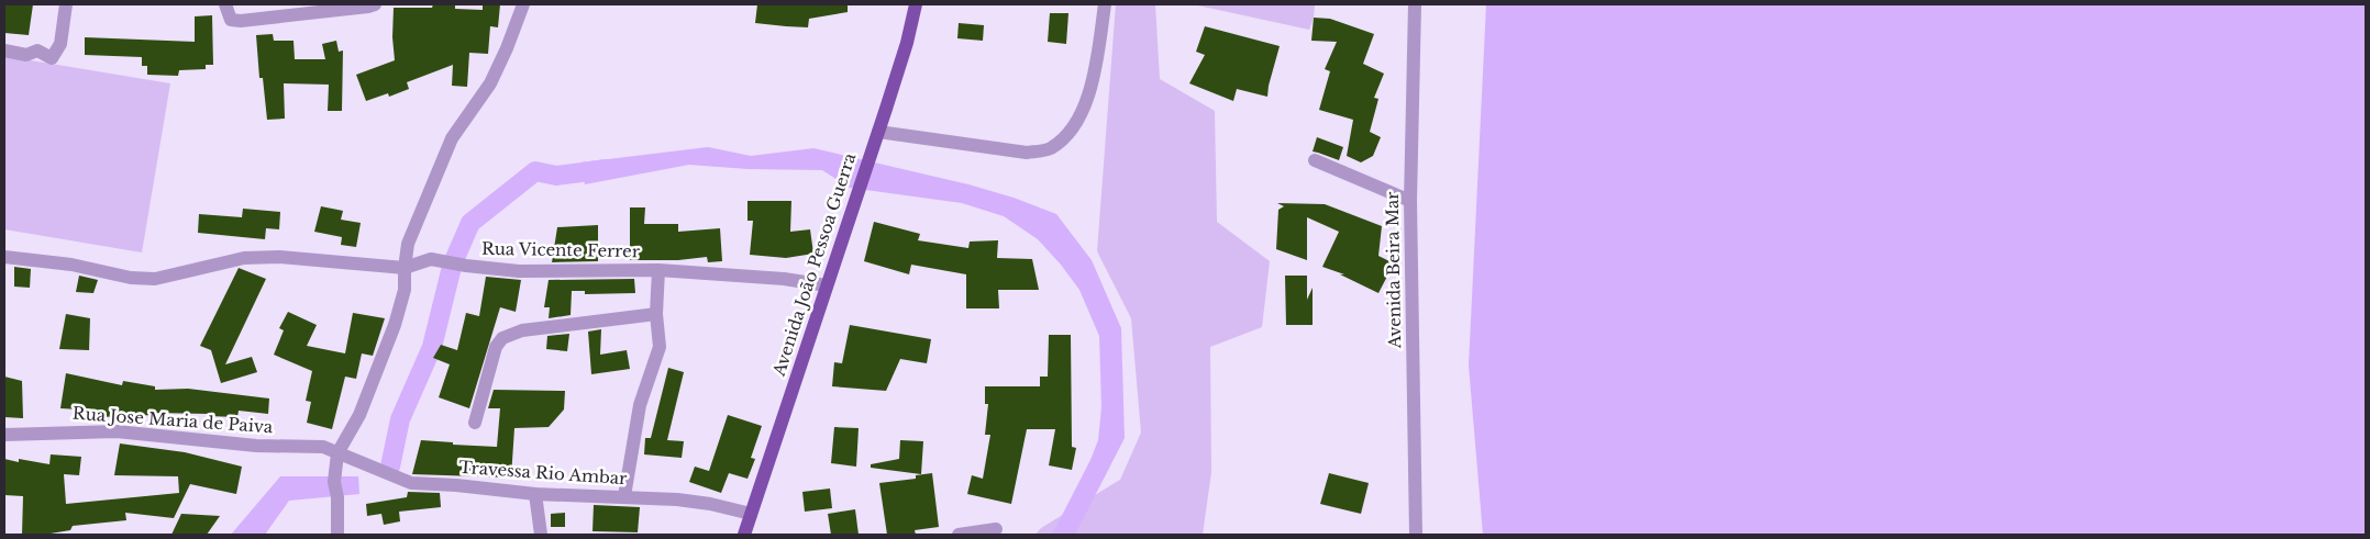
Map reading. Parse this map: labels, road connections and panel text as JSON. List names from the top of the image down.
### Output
{
  "streets": {
    "main road": ["Avenida João Pessoa Guerra"],
    "street": [
      "Rua Vicente Ferrer",
      "Avenida Beira Mar",
      "Rua Jose Maria de Paiva",
      "Travessa Rio Ambar"
    ]
  },
  "crossings": [
    ["Rua Vicente Ferrer", "Avenida João Pessoa Guerra"],
    ["Avenida João Pessoa Guerra", "Travessa Rio Ambar"],
    ["Rua Jose Maria de Paiva", "Travessa Rio Ambar"]
  ]
}
